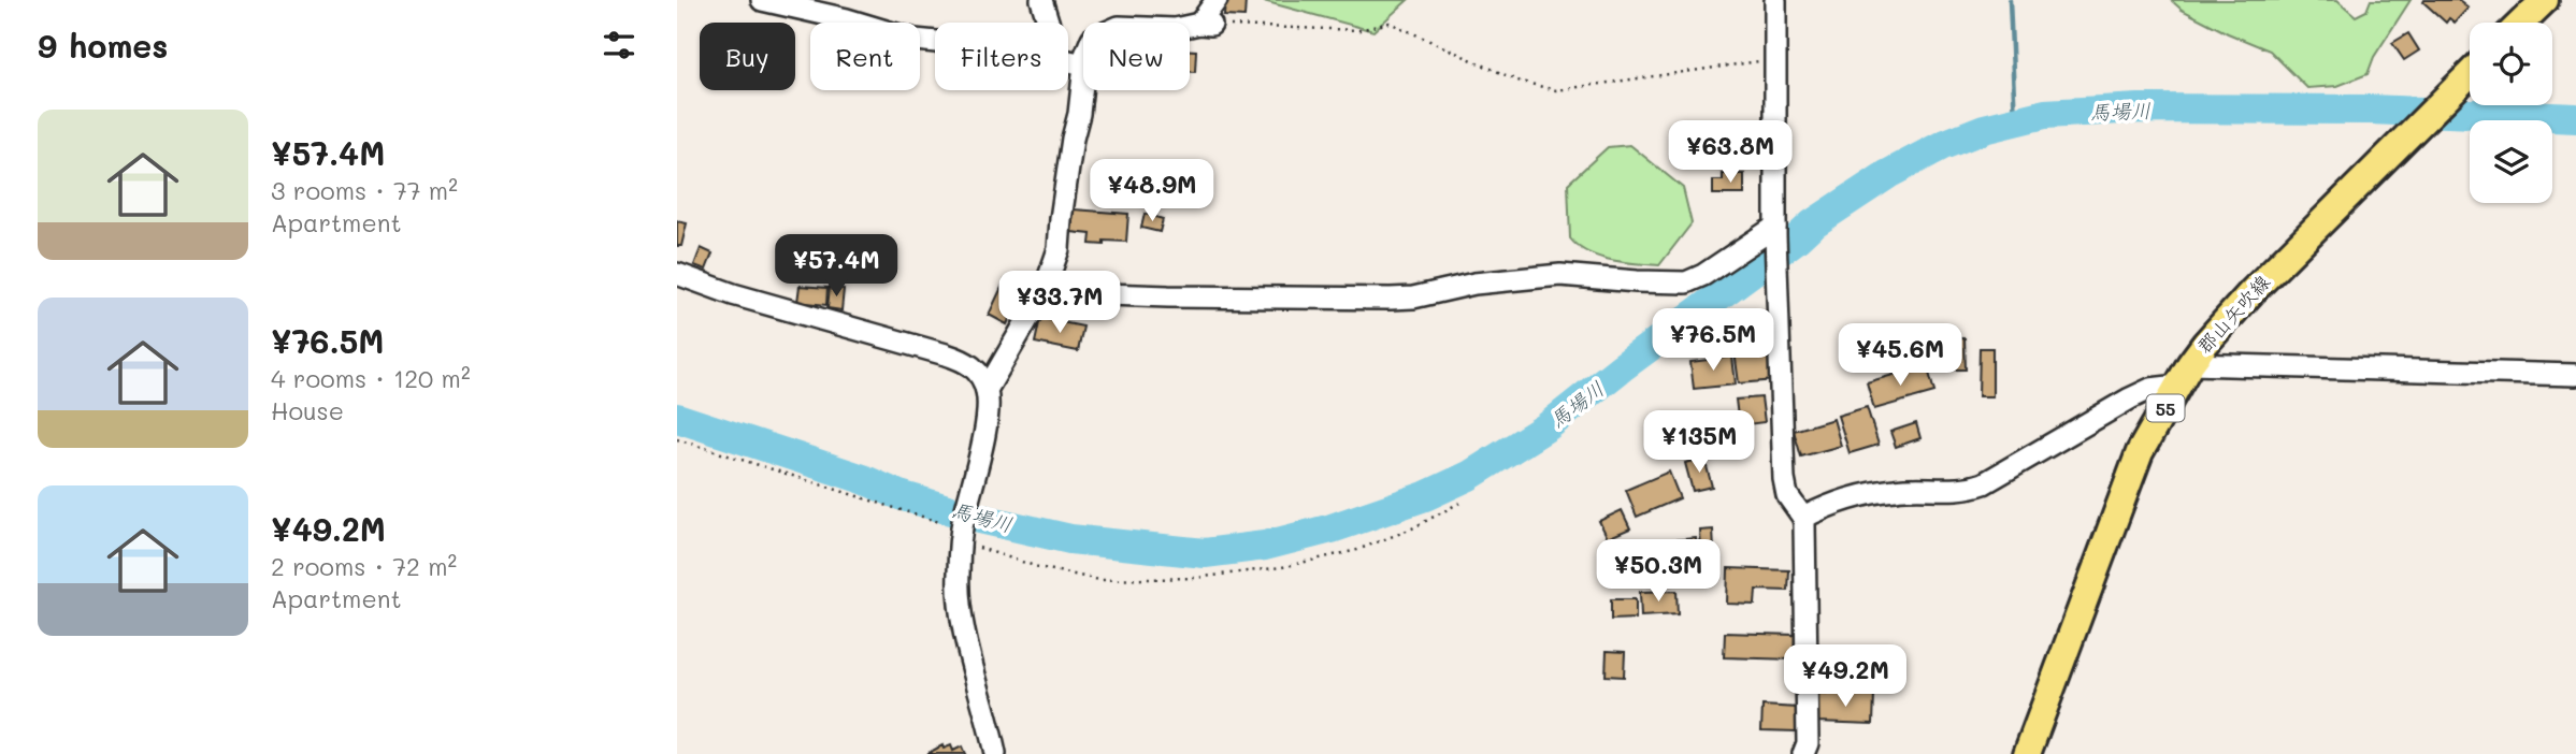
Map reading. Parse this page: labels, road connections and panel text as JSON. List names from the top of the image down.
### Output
{
  "streets": {
    "main road": ["郡山矢吹線", "55"]
  },
  "water": ["馬場川"],
  "page": {
    "heading": "9 homes",
    "chip": [
      "Buy",
      "Rent",
      "Filters",
      "New"
    ],
    "list": [
      {
        "name": "¥57.4M",
        "note": "3 rooms · 77 m² · Apartment"
      },
      {
        "name": "¥76.5M",
        "note": "4 rooms · 120 m² · House"
      },
      {
        "name": "¥49.2M",
        "note": "2 rooms · 72 m² · Apartment"
      }
    ],
    "price": [
      "¥63.8M",
      "¥48.9M",
      "¥57.4M",
      "¥33.7M",
      "¥76.5M",
      "¥45.6M",
      "¥135M",
      "¥50.3M",
      "¥49.2M"
    ]
  }
}
